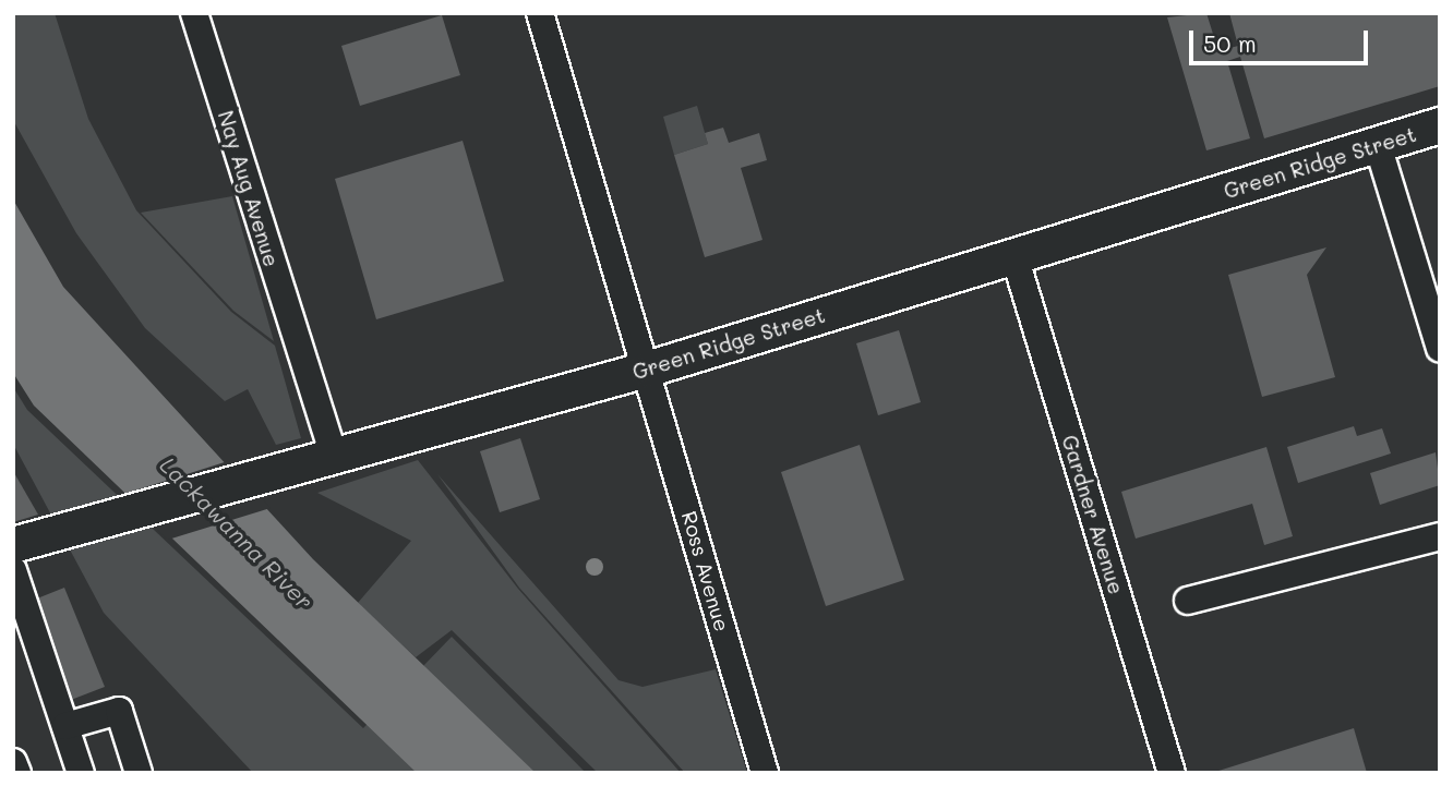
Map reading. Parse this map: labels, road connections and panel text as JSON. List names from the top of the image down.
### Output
{
  "streets": {
    "main road": ["Green Ridge Street"],
    "street": ["Nay Aug Avenue", "Gardner Avenue", "Ross Avenue"]
  },
  "crossings": [
    ["Green Ridge Street", "Nay Aug Avenue"],
    ["Green Ridge Street", "Gardner Avenue"],
    ["Green Ridge Street", "Ross Avenue"]
  ],
  "water": ["Lackawanna River"],
  "scale_bar": "50 m"
}
